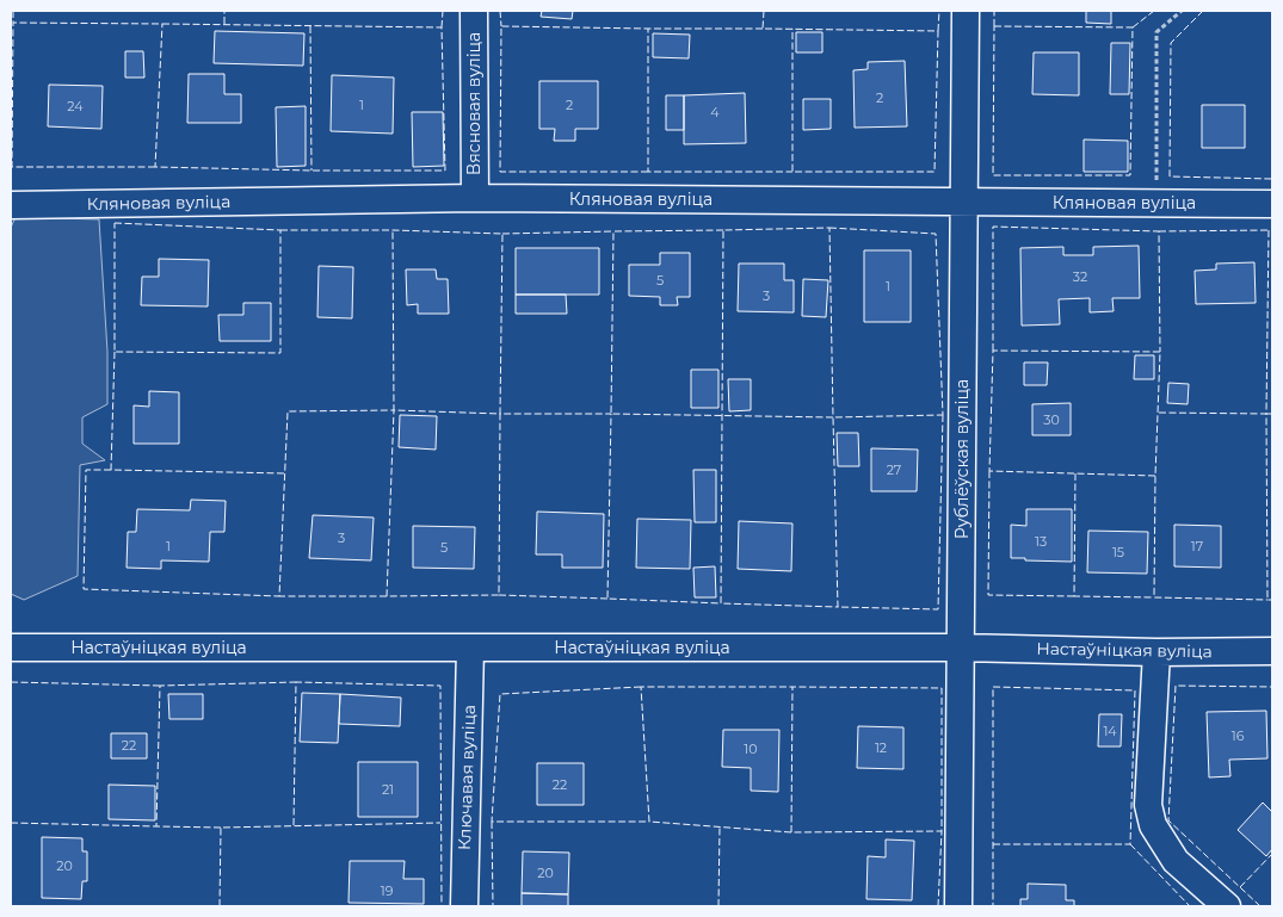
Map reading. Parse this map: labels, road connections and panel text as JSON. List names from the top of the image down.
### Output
{
  "streets": {
    "street": [
      "Вясновая вуліца",
      "Кляновая вуліца",
      "Рублёўская вуліца",
      "Настаўніцкая вуліца",
      "Ключавая вуліца"
    ]
  },
  "crossings": [
    ["Вясновая вуліца", "Кляновая вуліца"],
    ["Кляновая вуліца", "Рублёўская вуліца"],
    ["Рублёўская вуліца", "Настаўніцкая вуліца"],
    ["Настаўніцкая вуліца", "Ключавая вуліца"]
  ],
  "house_numbers": [
    "2",
    "1",
    "2",
    "24",
    "4",
    "32",
    "5",
    "1",
    "3",
    "30",
    "27",
    "3",
    "13",
    "1",
    "17",
    "5",
    "15",
    "14",
    "16",
    "22",
    "12",
    "10",
    "22",
    "21",
    "20",
    "20",
    "19"
  ]
}
